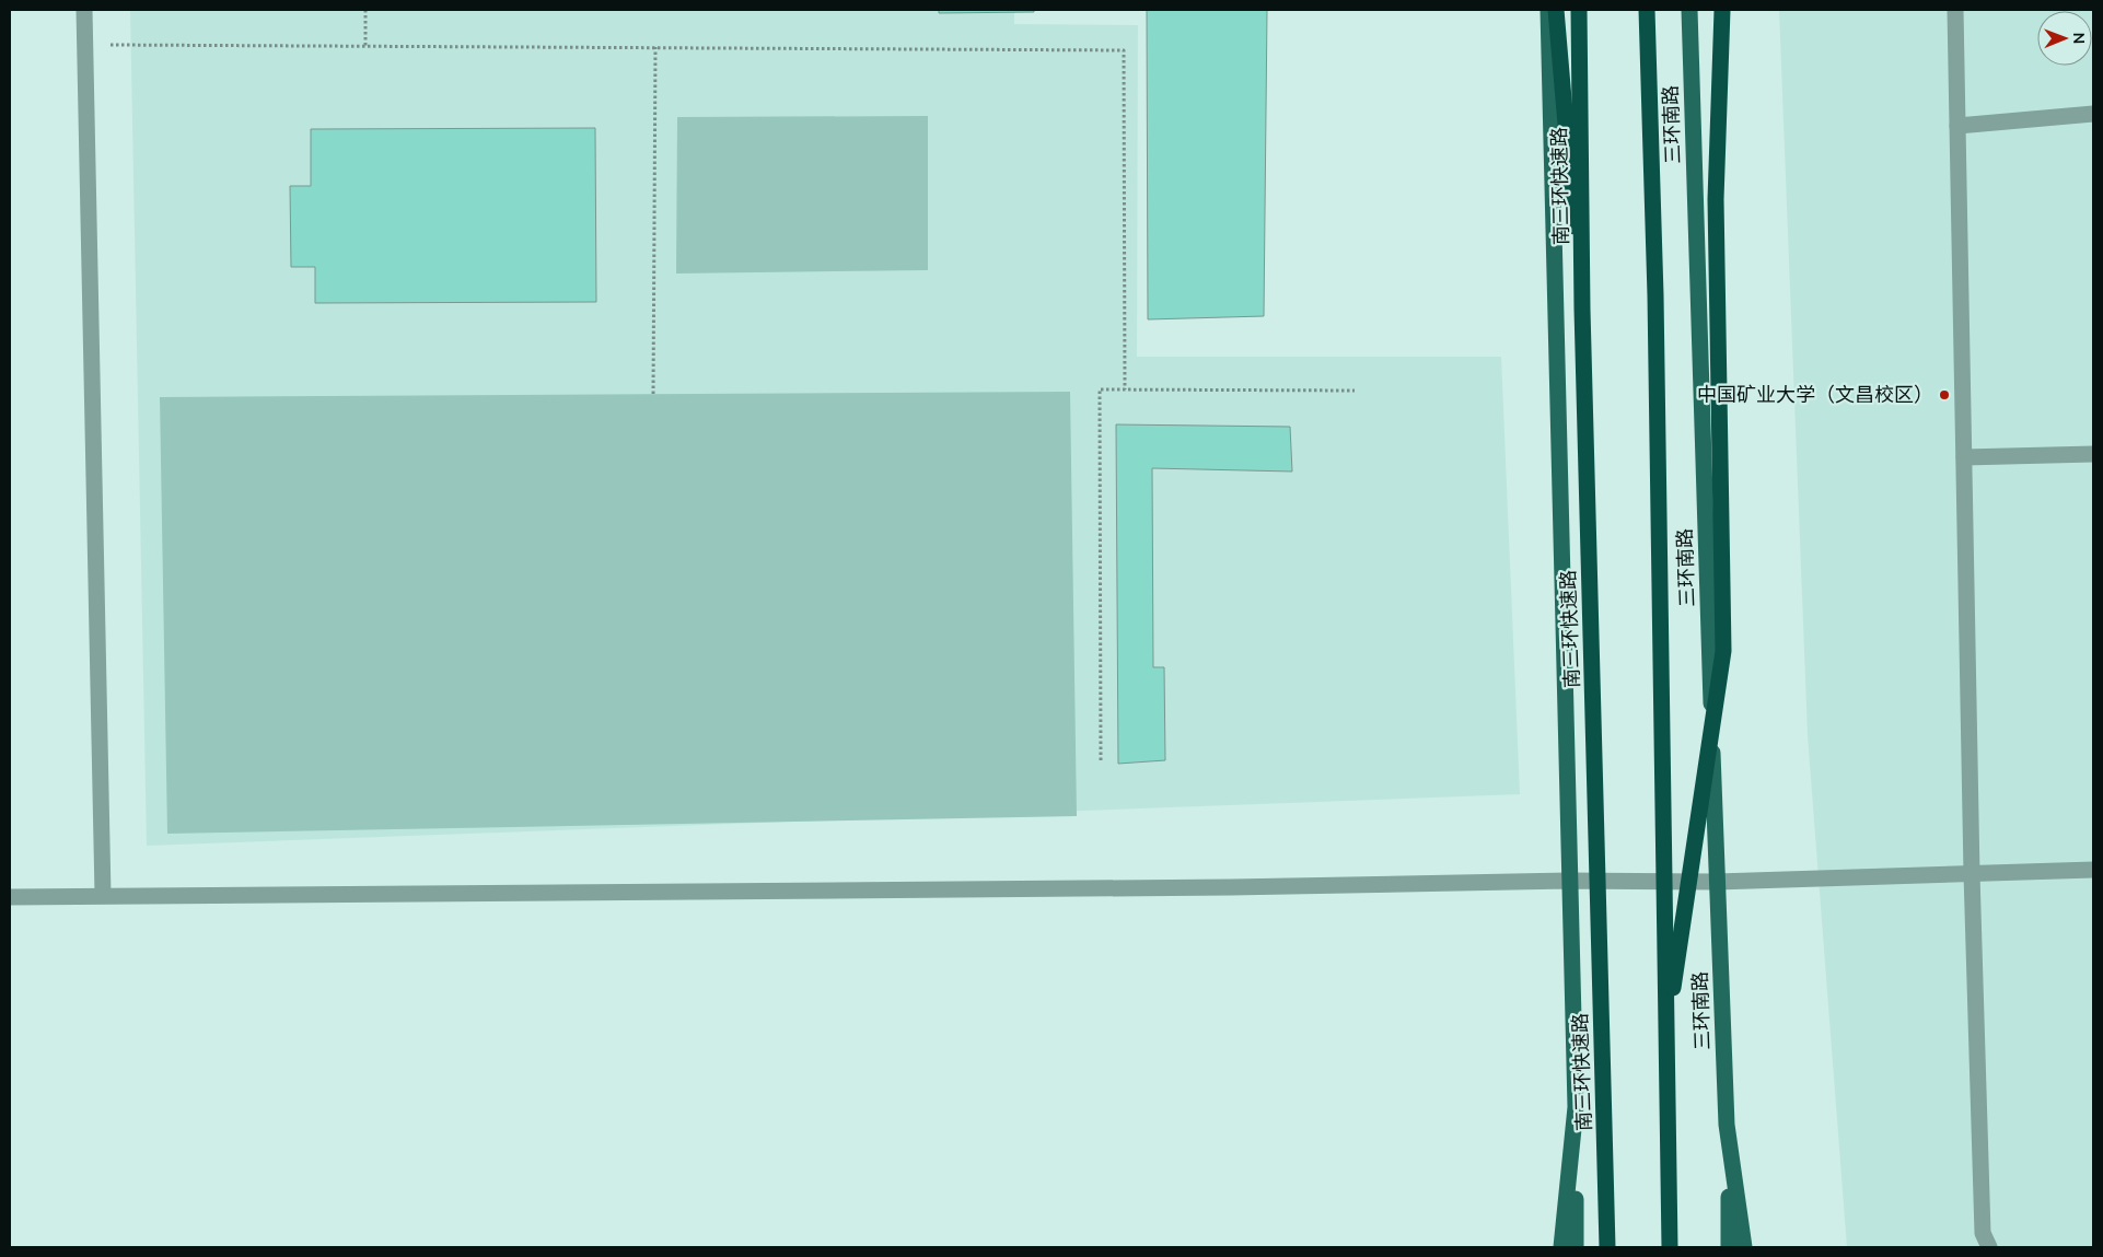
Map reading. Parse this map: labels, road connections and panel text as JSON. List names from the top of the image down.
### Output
{
  "streets": {
    "highway": ["南三环快速路"],
    "main road": ["三环南路"]
  },
  "places": ["中国矿业大学（文昌校区）"],
  "north": "right"
}
